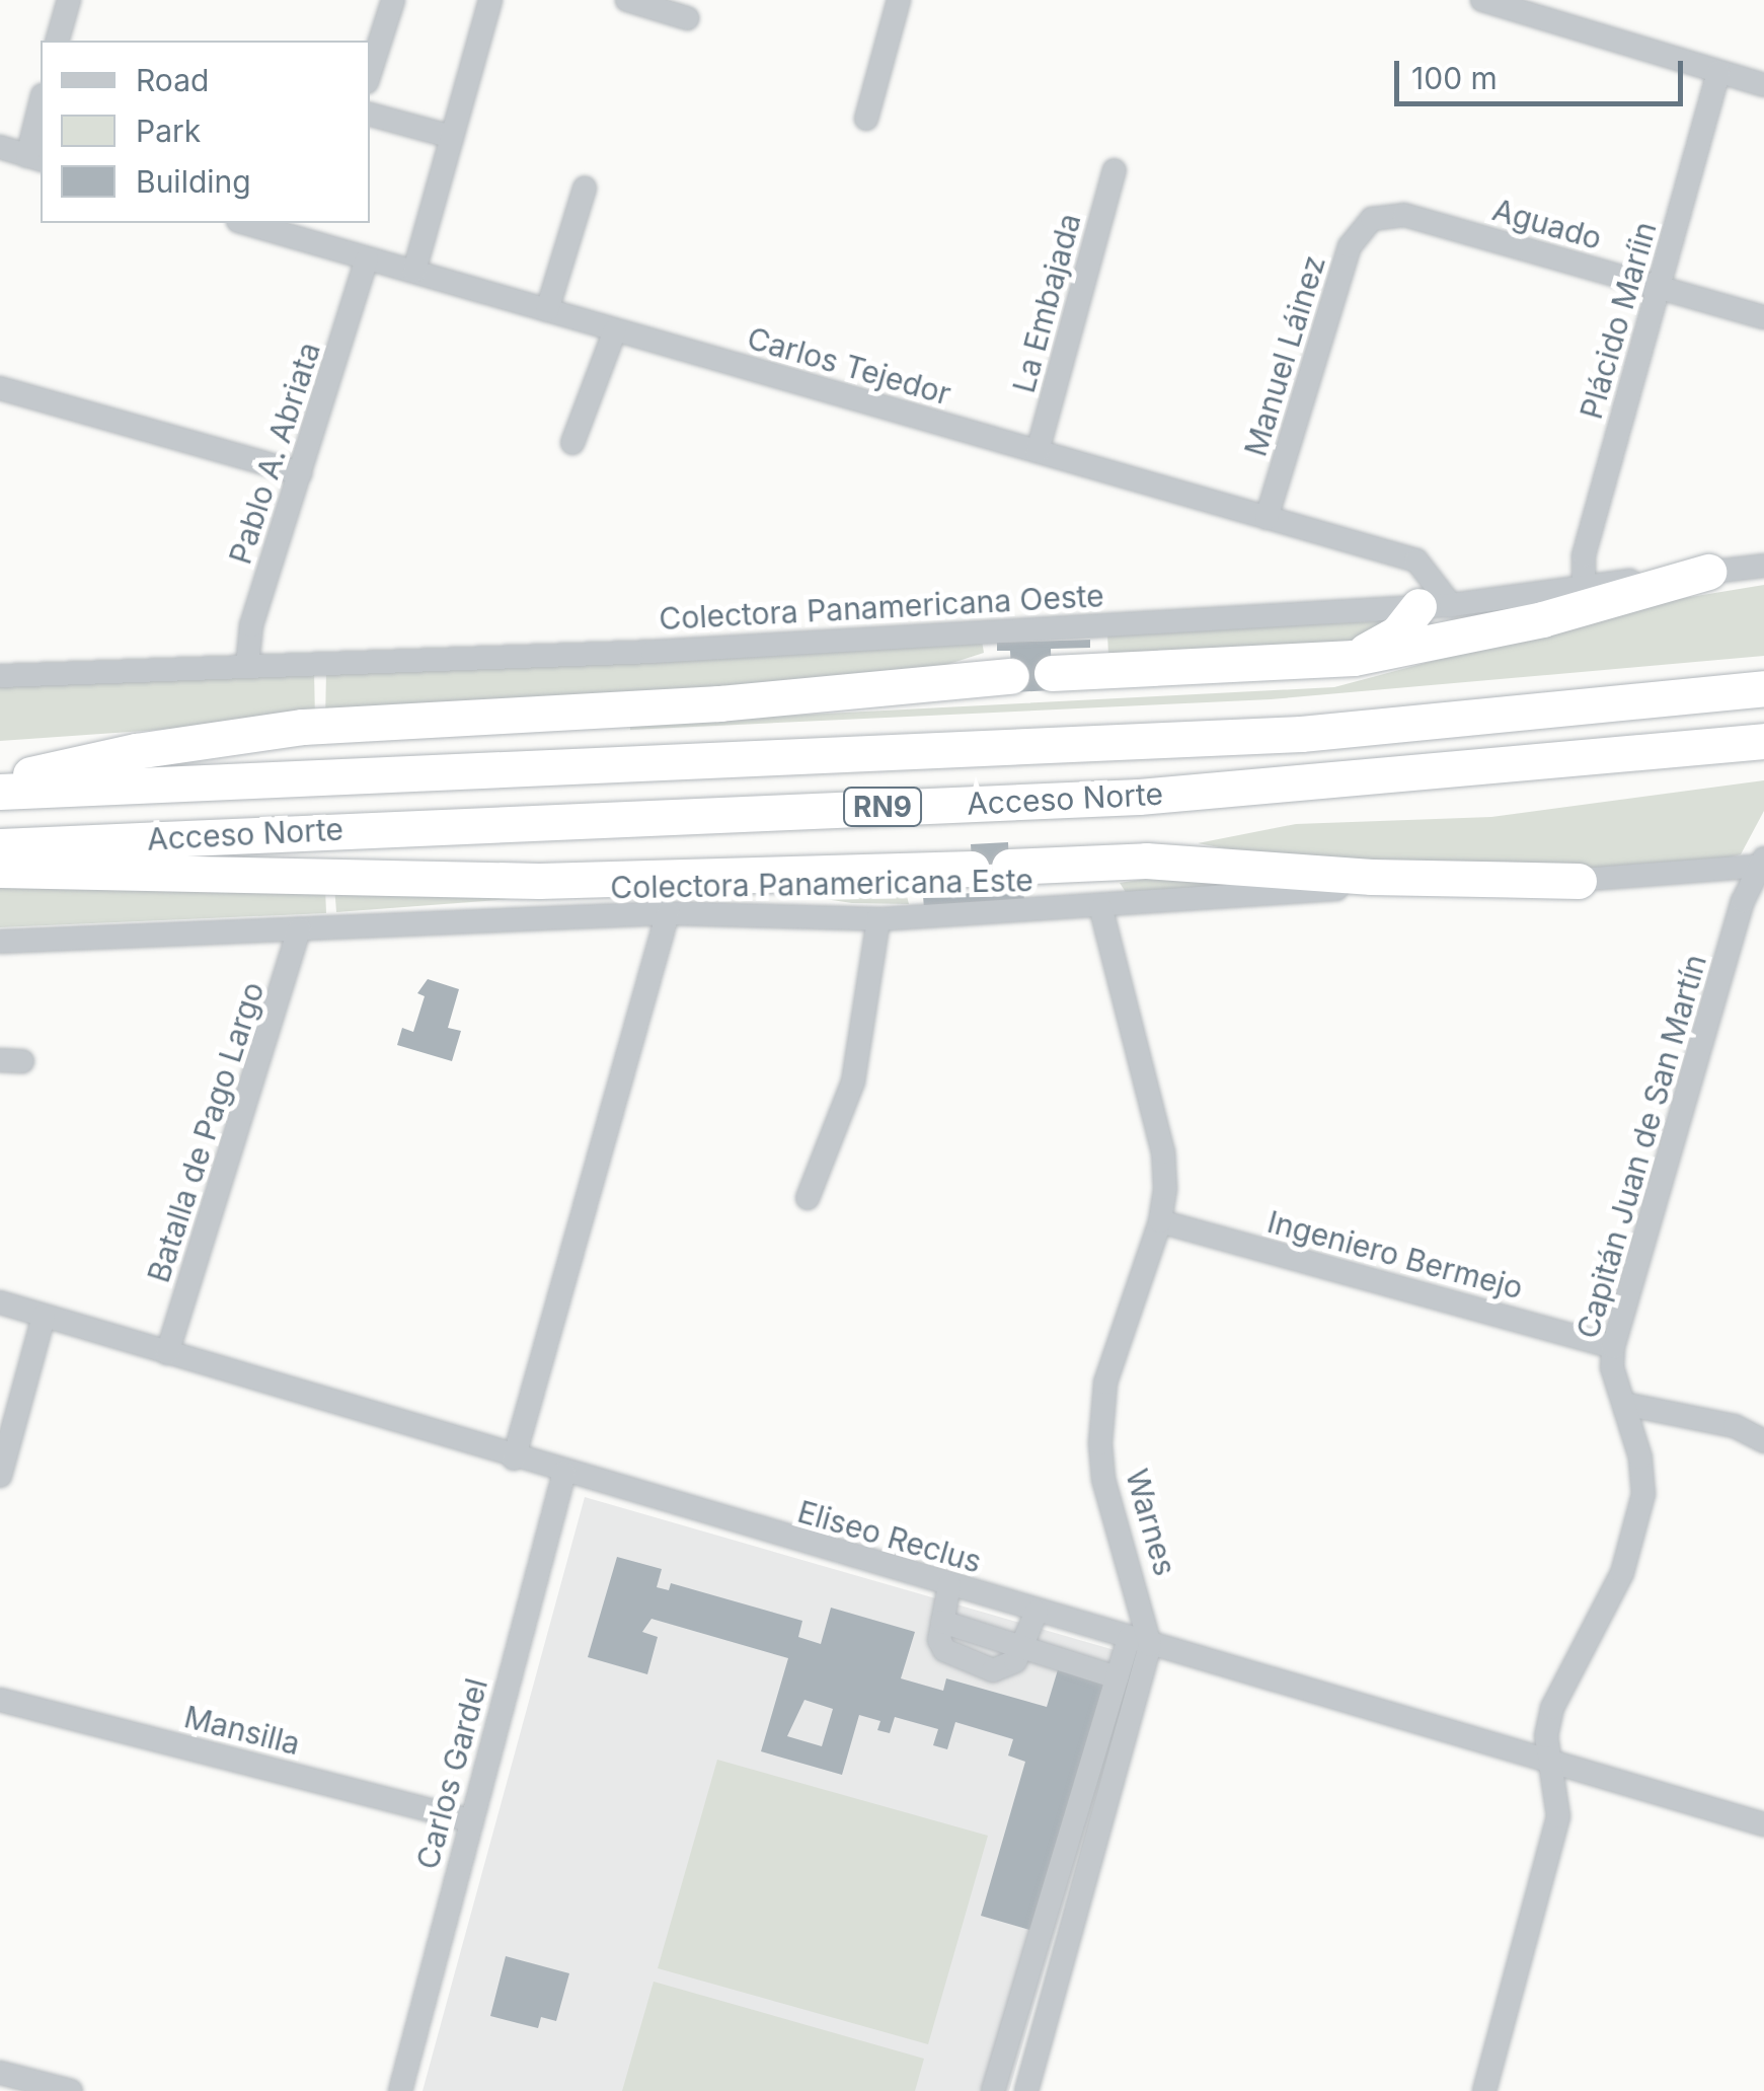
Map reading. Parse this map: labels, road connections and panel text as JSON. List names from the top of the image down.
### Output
{
  "streets": {
    "highway": ["Acceso Norte", "RN9"],
    "street": [
      "Aguado",
      "La Embajada",
      "Plácido Maríin",
      "Manuel Láinez",
      "Carlos Tejedor",
      "Pablo A. Abriata",
      "Colectora Panamericana Oeste",
      "Colectora Panamericana Este",
      "Batalla de Pago Largo",
      "Capitán Juan de San Martín",
      "Ingeniero Bermejo",
      "Warnes",
      "Eliseo Reclus",
      "Mansilla",
      "Carlos Gardel"
    ]
  },
  "crossings": [
    ["Aguado", "Plácido Maríin"],
    ["Aguado", "Manuel Láinez"],
    ["La Embajada", "Carlos Tejedor"],
    ["Plácido Maríin", "Colectora Panamericana Oeste"],
    ["Manuel Láinez", "Carlos Tejedor"],
    ["Carlos Tejedor", "Pablo A. Abriata"],
    ["Carlos Tejedor", "Colectora Panamericana Oeste"],
    ["Pablo A. Abriata", "Colectora Panamericana Oeste"],
    ["Colectora Panamericana Este", "Batalla de Pago Largo"],
    ["Colectora Panamericana Este", "Capitán Juan de San Martín"],
    ["Colectora Panamericana Este", "Warnes"],
    ["Batalla de Pago Largo", "Eliseo Reclus"],
    ["Capitán Juan de San Martín", "Ingeniero Bermejo"],
    ["Capitán Juan de San Martín", "Eliseo Reclus"],
    ["Ingeniero Bermejo", "Warnes"],
    ["Warnes", "Eliseo Reclus"],
    ["Eliseo Reclus", "Carlos Gardel"],
    ["Mansilla", "Carlos Gardel"]
  ],
  "legend": ["Road", "Park", "Building"],
  "scale_bar": "100 m"
}
